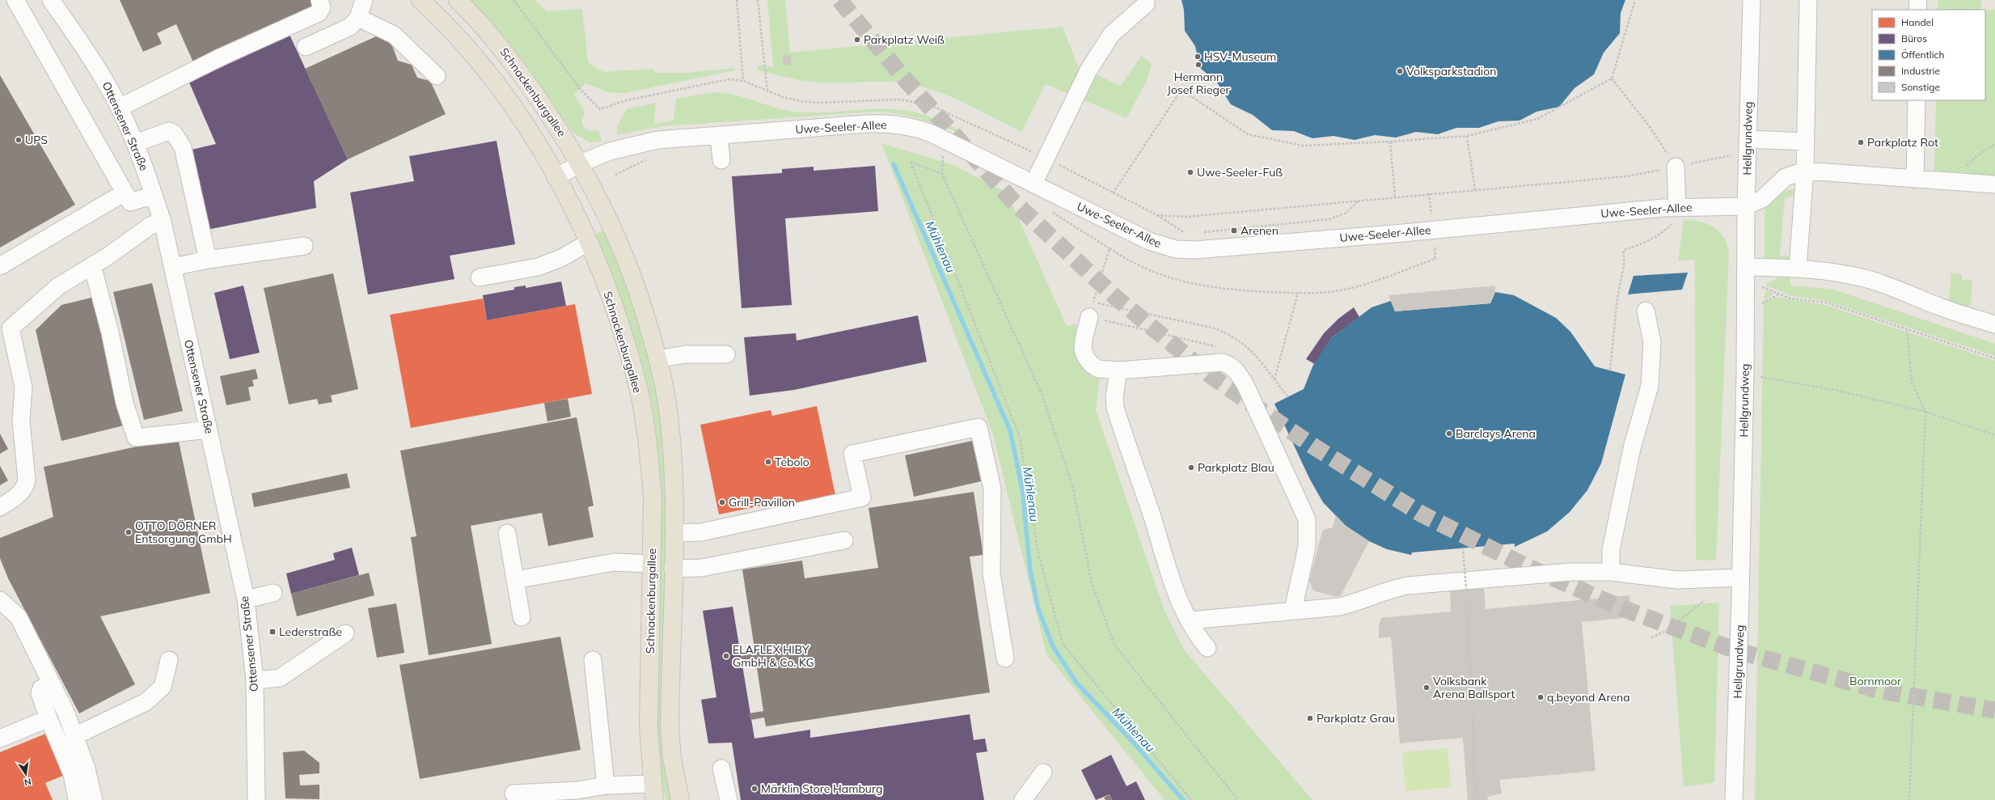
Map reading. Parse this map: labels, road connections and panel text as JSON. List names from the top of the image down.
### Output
{
  "streets": {
    "main road": ["Schnackenburgallee"],
    "street": ["Ottensener Straße", "Uwe-Seeler-Allee", "Hellgrundweg"]
  },
  "crossings": [
    ["Schnackenburgallee", "Uwe-Seeler-Allee"],
    ["Uwe-Seeler-Allee", "Hellgrundweg"]
  ],
  "water": ["Mühlenau"],
  "parks": ["Bornmoor"],
  "places": {
    "other": [
      "Parkplatz Weiß",
      "HSV-Museum",
      "Hermann Josef Rieger",
      "Volksparkstadion",
      "UPS",
      "Parkplatz Rot",
      "Uwe-Seeler-Fuß",
      "Barclays Arena",
      "Tebolo",
      "Parkplatz Blau",
      "Grill-Pavillon",
      "OTTO DÖRNER Entsorgung GmbH",
      "ELAFLEX HIBY GmbH & Co. KG",
      "Volksbank Arena Ballsport",
      "q.beyond Arena",
      "Parkplatz Grau",
      "Märklin Store Hamburg"
    ],
    "transit": ["Arenen", "Lederstraße"]
  },
  "legend": [
    "Handel",
    "Büros",
    "Öffentlich",
    "Industrie",
    "Sonstige"
  ],
  "north": "bottom"
}
